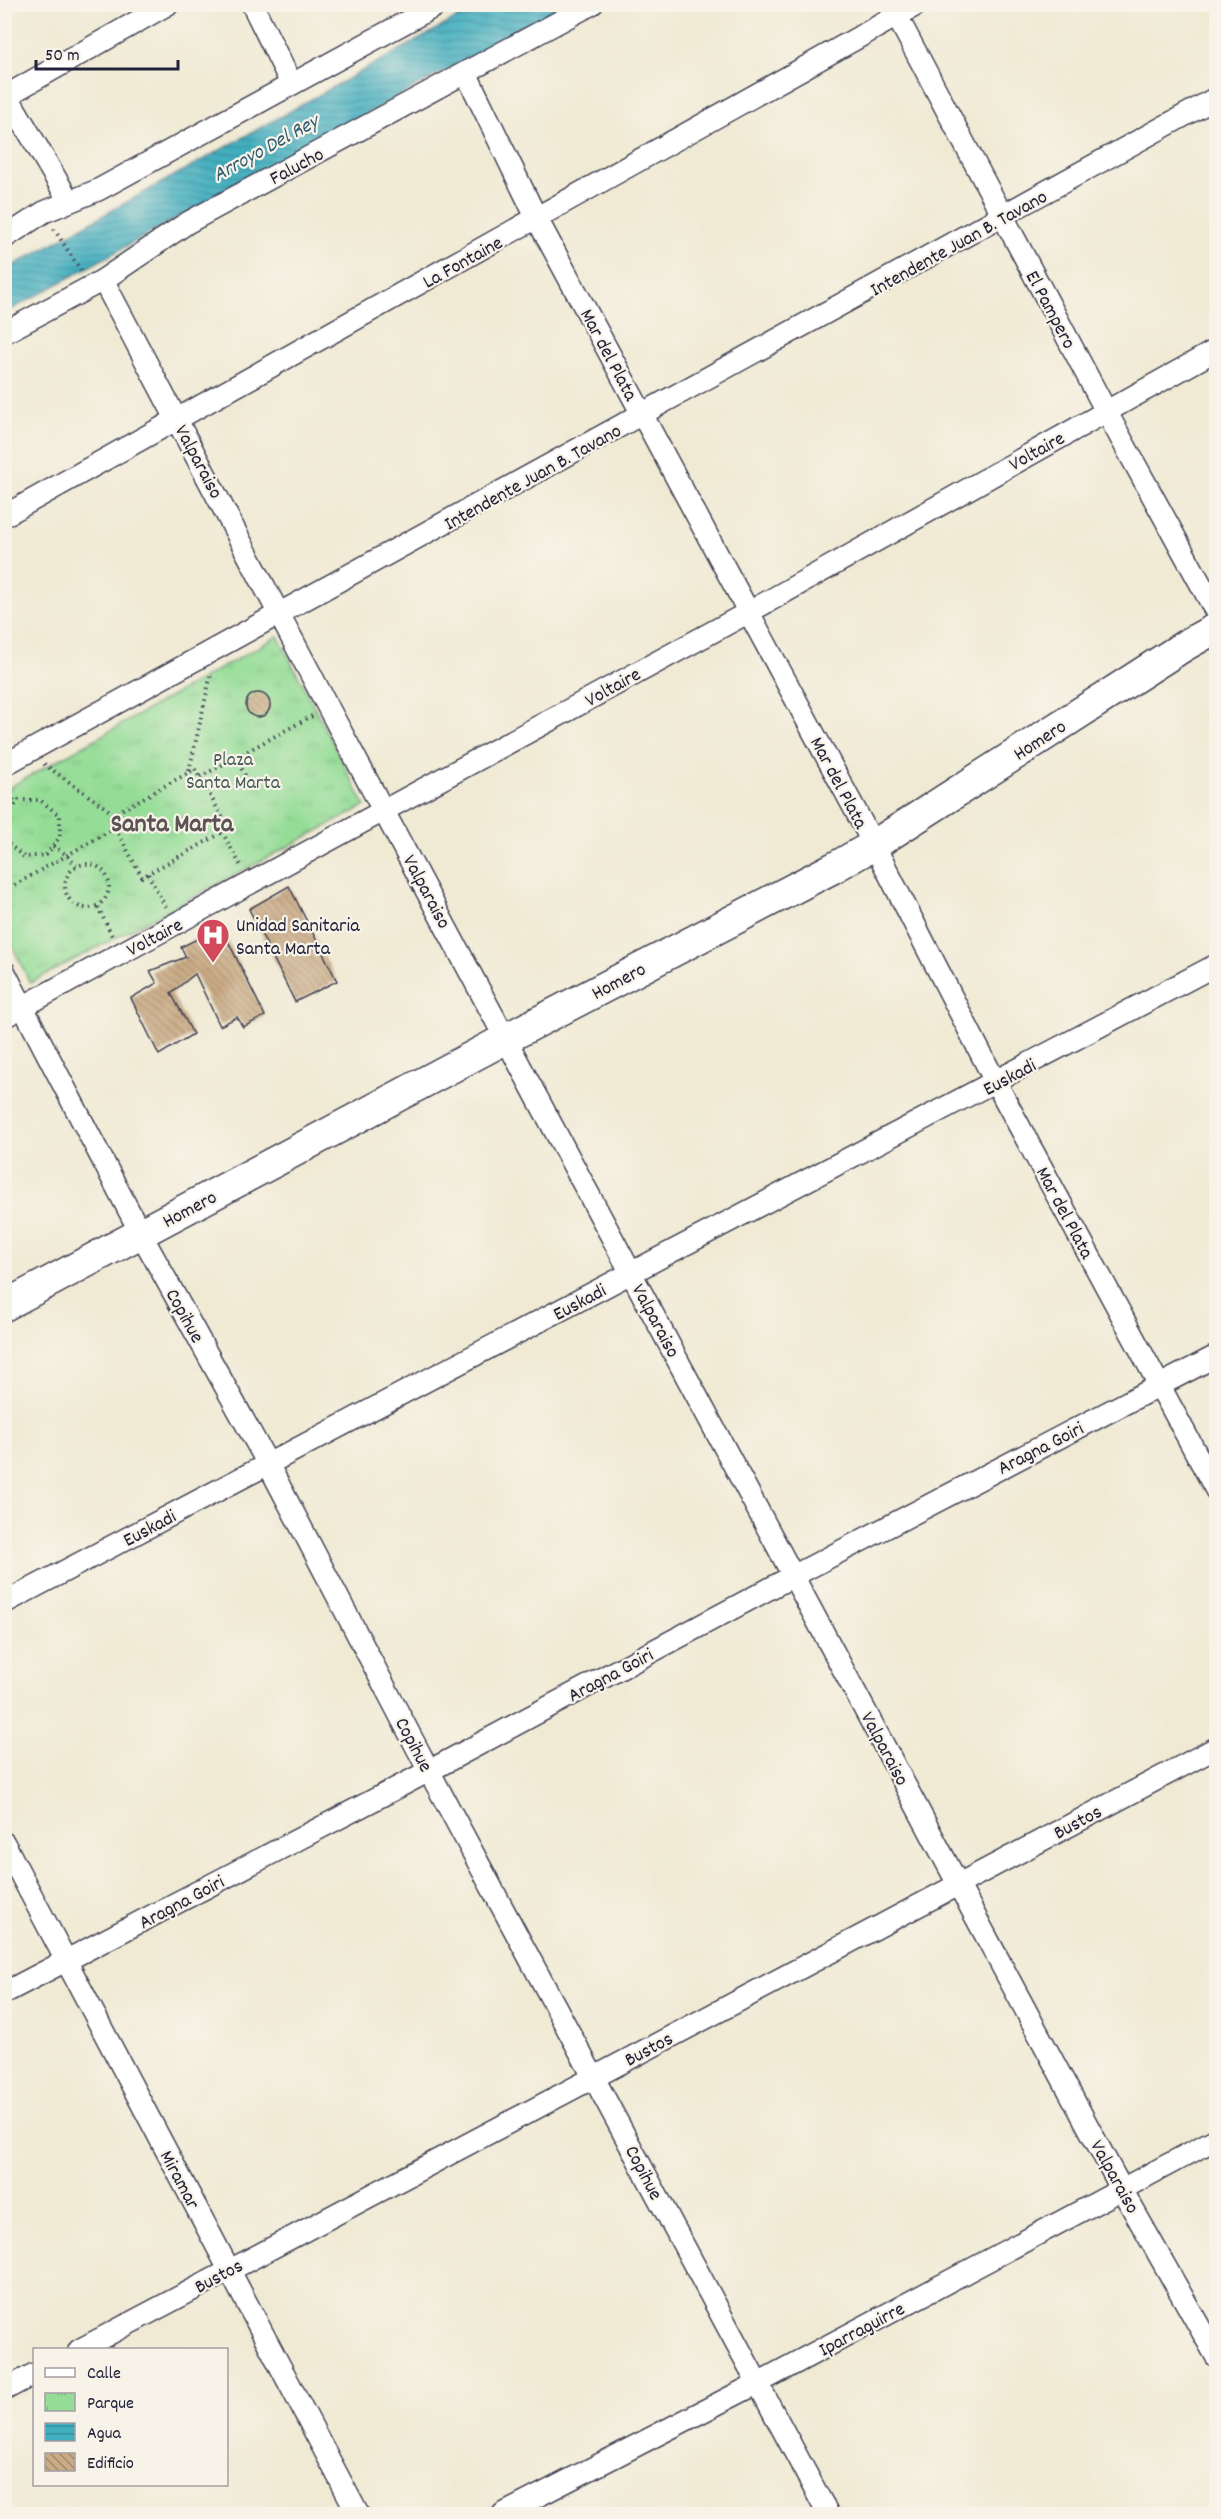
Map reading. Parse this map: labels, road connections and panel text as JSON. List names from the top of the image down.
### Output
{
  "streets": {
    "main road": ["Homero"],
    "street": [
      "Falucho",
      "Intendente Juan B. Tavano",
      "La Fontaine",
      "El Pampero",
      "Mar del Plata",
      "Voltaire",
      "Valparaiso",
      "Euskadi",
      "Copihue",
      "Aragna Goiri",
      "Bustos",
      "Miramar",
      "Iparraguirre"
    ]
  },
  "crossings": [
    ["Falucho", "Mar del Plata"],
    ["Falucho", "Valparaiso"],
    ["Intendente Juan B. Tavano", "El Pampero"],
    ["Intendente Juan B. Tavano", "Mar del Plata"],
    ["Intendente Juan B. Tavano", "Valparaiso"],
    ["La Fontaine", "El Pampero"],
    ["La Fontaine", "Mar del Plata"],
    ["La Fontaine", "Valparaiso"],
    ["El Pampero", "Voltaire"],
    ["Mar del Plata", "Voltaire"],
    ["Mar del Plata", "Homero"],
    ["Mar del Plata", "Euskadi"],
    ["Mar del Plata", "Aragna Goiri"],
    ["Voltaire", "Valparaiso"],
    ["Voltaire", "Copihue"],
    ["Valparaiso", "Homero"],
    ["Valparaiso", "Euskadi"],
    ["Valparaiso", "Aragna Goiri"],
    ["Valparaiso", "Bustos"],
    ["Valparaiso", "Iparraguirre"],
    ["Homero", "Copihue"],
    ["Euskadi", "Copihue"],
    ["Copihue", "Aragna Goiri"],
    ["Copihue", "Bustos"],
    ["Copihue", "Iparraguirre"],
    ["Aragna Goiri", "Miramar"],
    ["Bustos", "Miramar"]
  ],
  "districts": ["Santa Marta"],
  "water": ["Arroyo Del Rey"],
  "parks": ["Plaza Santa Marta"],
  "places": {
    "hospital": ["Unidad Sanitaria Santa Marta"]
  },
  "legend": [
    "Calle",
    "Parque",
    "Agua",
    "Edificio"
  ],
  "scale_bar": "50 m"
}
